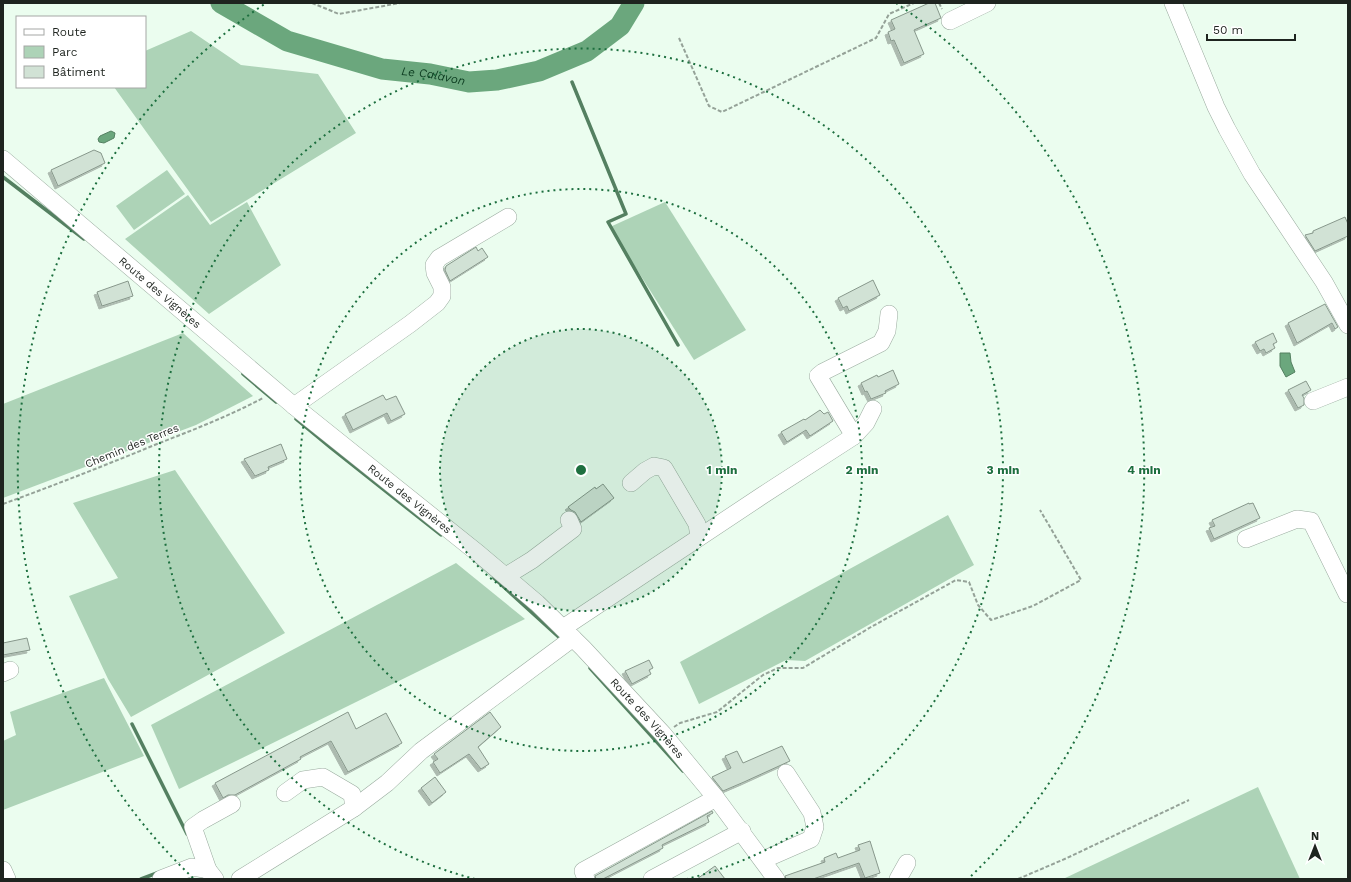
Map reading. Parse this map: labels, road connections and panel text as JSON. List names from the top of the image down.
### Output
{
  "streets": {
    "street": ["Route des Vignères"],
    "path": ["Chemin des Terres"]
  },
  "water": ["Le Calavon"],
  "legend": ["Route", "Parc", "Bâtiment"],
  "scale_bar": "50 m",
  "north": "top",
  "rings": [
    "1 min",
    "2 min",
    "3 min",
    "4 min"
  ]
}
